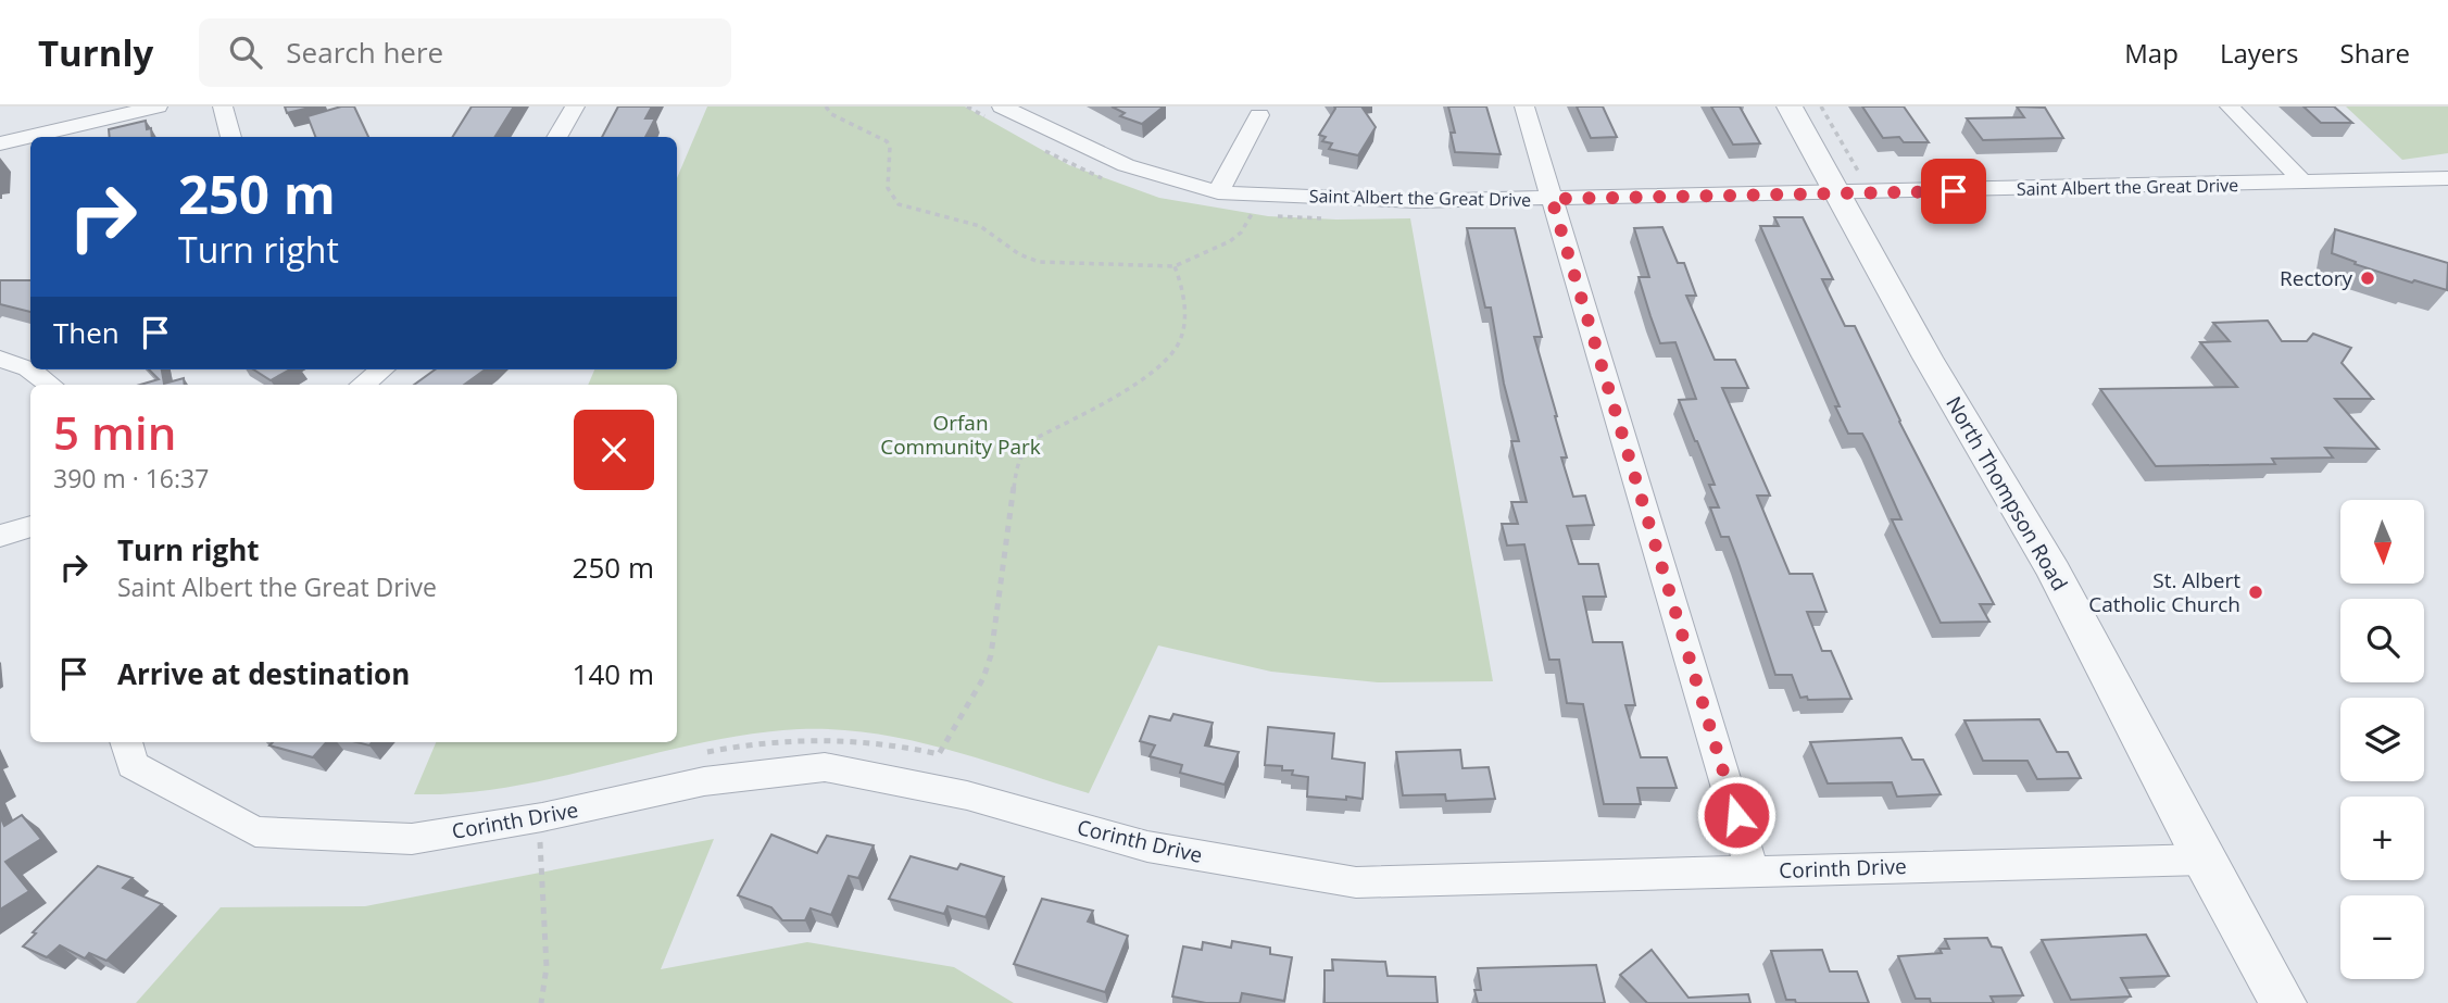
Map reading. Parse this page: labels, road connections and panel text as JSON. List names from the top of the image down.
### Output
{
  "streets": {
    "street": ["Saint Albert the Great Drive", "North Thompson Road", "Corinth Drive"]
  },
  "crossings": [
    ["Saint Albert the Great Drive", "North Thompson Road"],
    ["North Thompson Road", "Corinth Drive"]
  ],
  "parks": ["Orfan Community Park"],
  "places": ["Rectory", "St. Albert Catholic Church"],
  "north": "bottom",
  "page": {
    "header": "Turnly",
    "search": "Search here",
    "nav": ["Map", "Layers", "Share"],
    "turn": ["250 m", "Turn right"],
    "then": "Then",
    "heading": ["5 min", "390 m · 16:37"],
    "map_buttons": ["+", "−"],
    "list": [
      {
        "name": "Turn right",
        "note": "Saint Albert the Great Drive",
        "value": "250 m"
      },
      {
        "name": "Arrive at destination",
        "value": "140 m"
      }
    ]
  }
}
